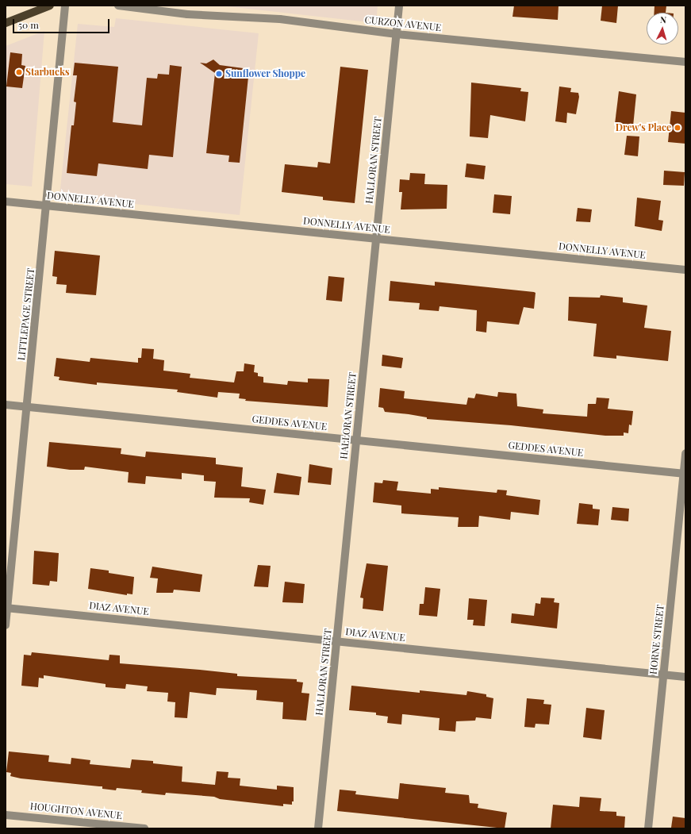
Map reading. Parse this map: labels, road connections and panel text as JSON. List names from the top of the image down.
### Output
{
  "streets": {
    "street": [
      "CURZON AVENUE",
      "HALLORAN STREET",
      "DONNELLY AVENUE",
      "LITTLEPAGE STREET",
      "GEDDES AVENUE",
      "DIAZ AVENUE",
      "HORNE STREET",
      "HOUGHTON AVENUE"
    ]
  },
  "crossings": [
    ["CURZON AVENUE", "HALLORAN STREET"],
    ["HALLORAN STREET", "DONNELLY AVENUE"],
    ["HALLORAN STREET", "GEDDES AVENUE"],
    ["HALLORAN STREET", "DIAZ AVENUE"],
    ["DONNELLY AVENUE", "LITTLEPAGE STREET"],
    ["LITTLEPAGE STREET", "GEDDES AVENUE"],
    ["LITTLEPAGE STREET", "DIAZ AVENUE"],
    ["GEDDES AVENUE", "HORNE STREET"],
    ["DIAZ AVENUE", "HORNE STREET"]
  ],
  "places": ["Starbucks", "Sunflower Shoppe", "Drew's Place"],
  "scale_bar": "50 m",
  "north": "top"
}
